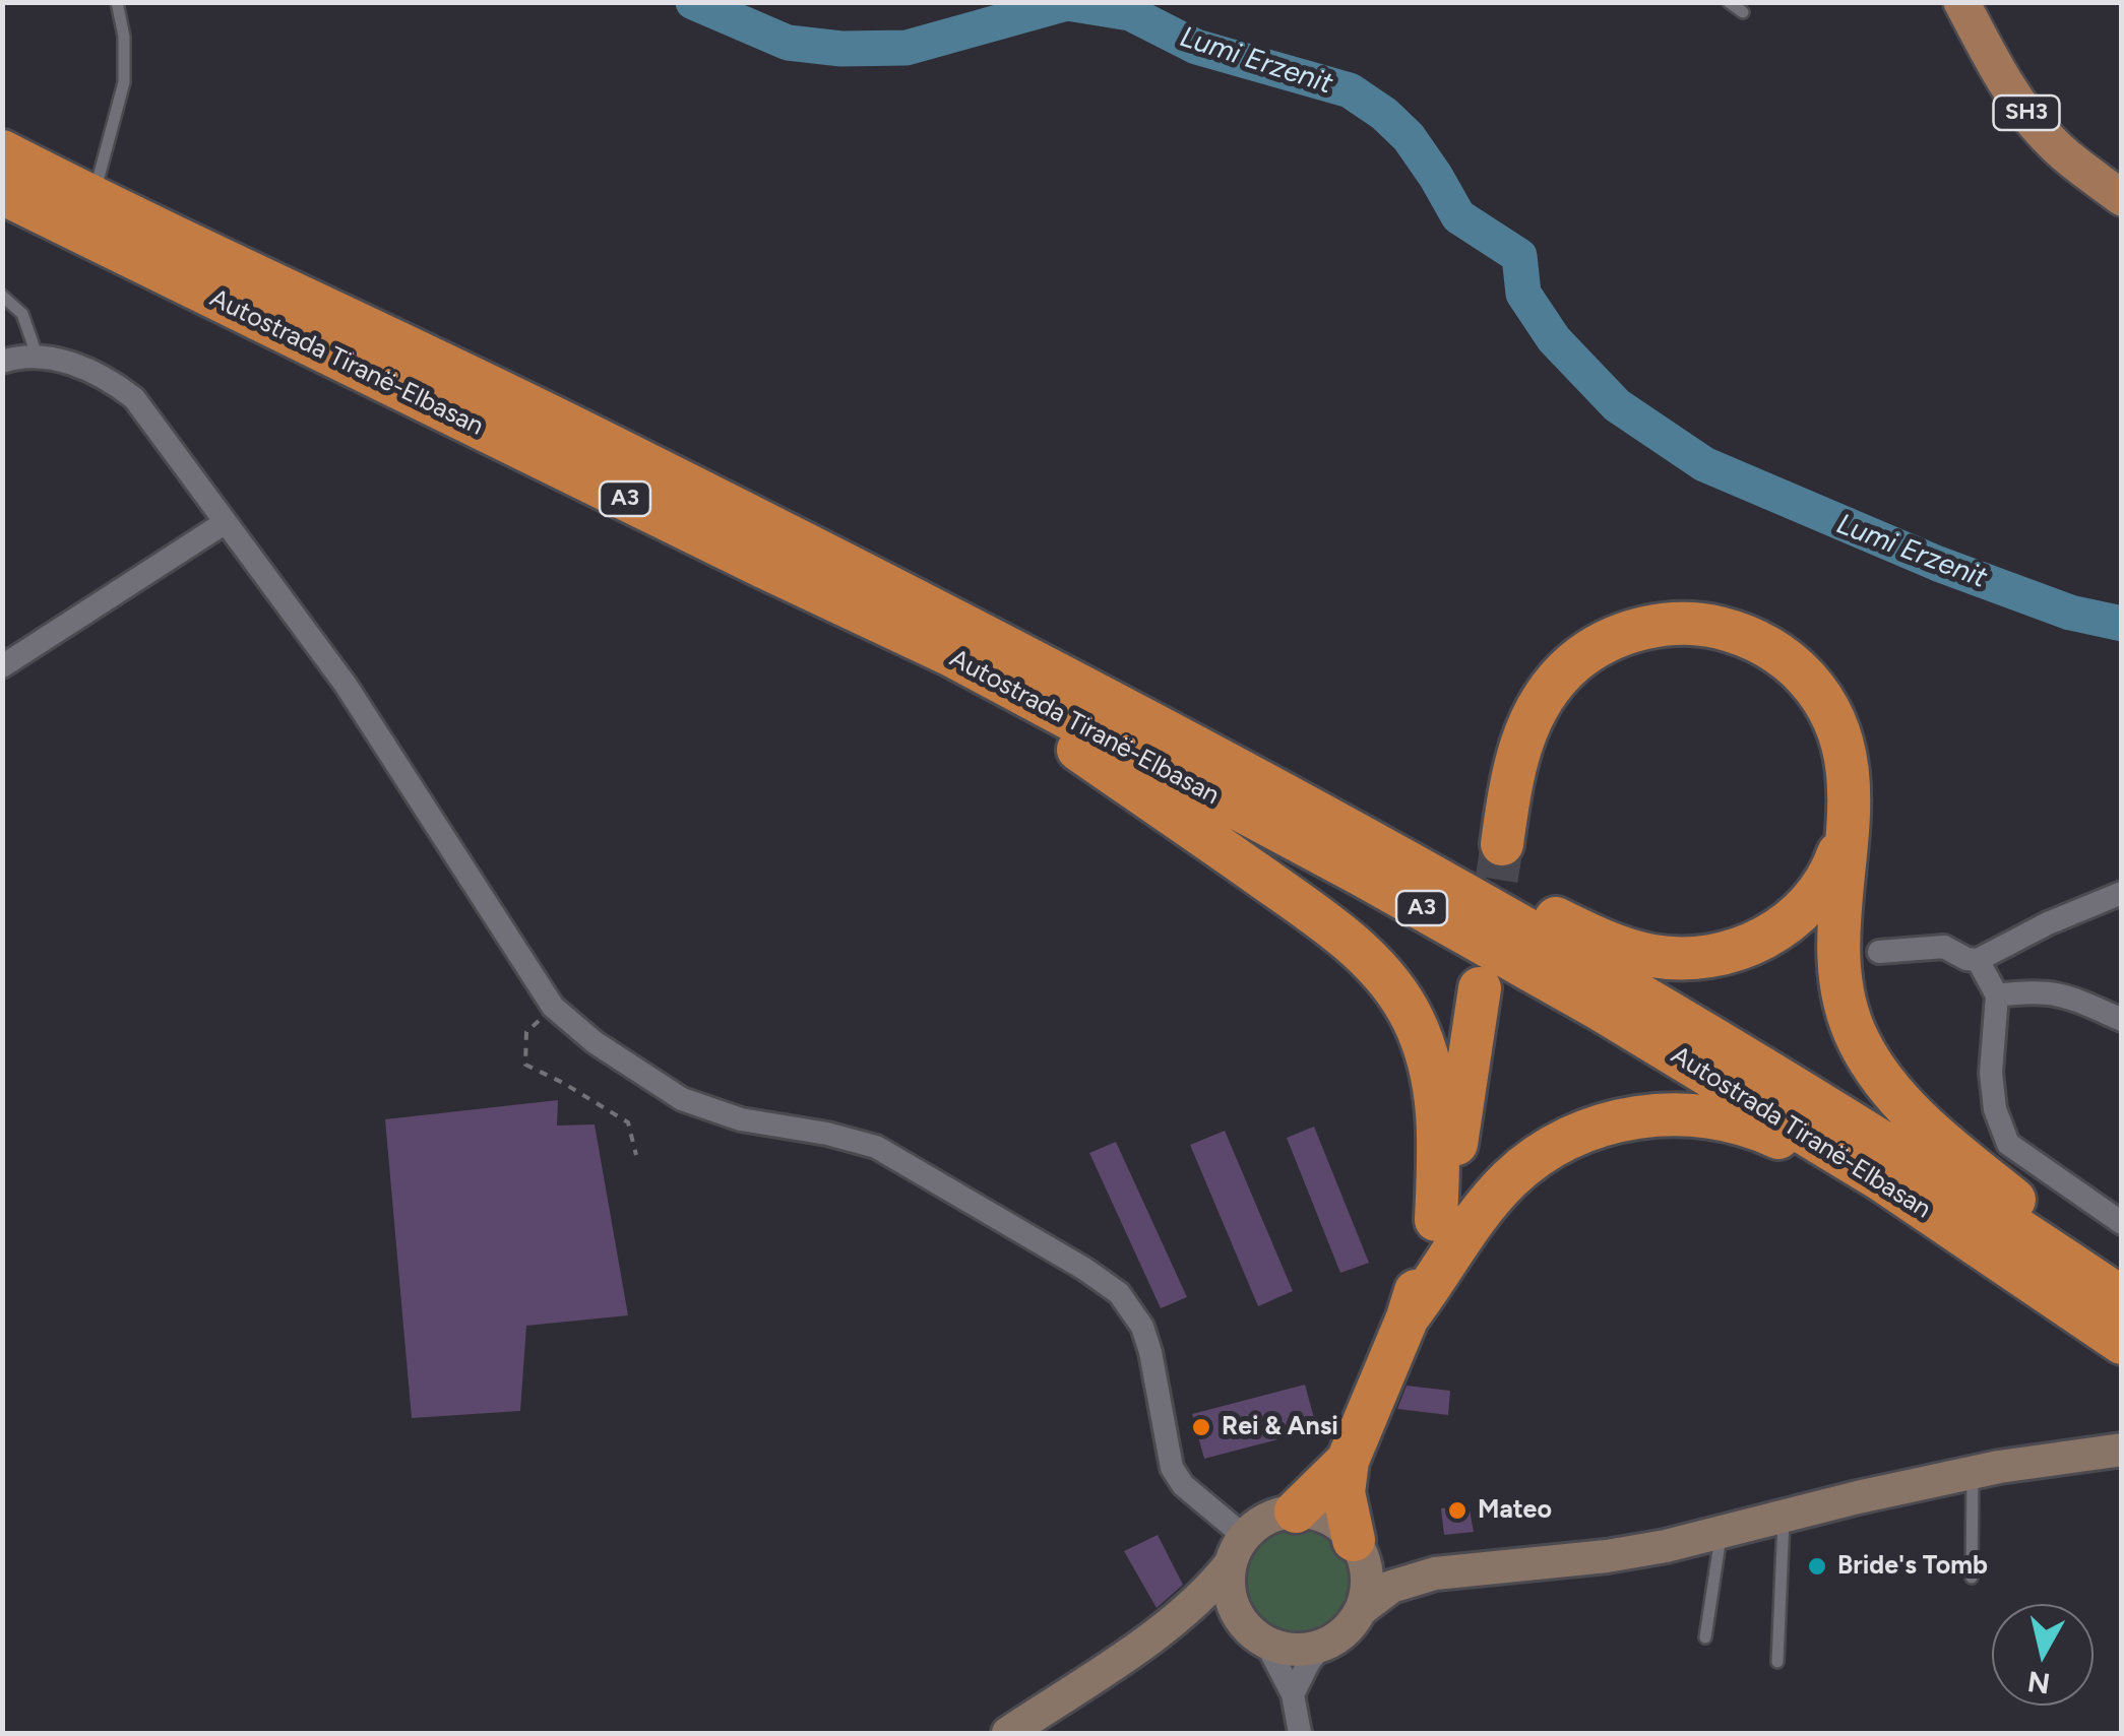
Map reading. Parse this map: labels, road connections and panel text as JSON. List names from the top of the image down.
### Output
{
  "streets": {
    "highway": ["Autostrada Tiranë-Elbasan", "A3"],
    "main road": ["SH3"]
  },
  "crossings": [
    ["Autostrada Tiranë-Elbasan", "A3"]
  ],
  "water": ["Lumi Erzenit"],
  "places": ["Rei & Ansi", "Mateo", "Bride's Tomb"],
  "north": "bottom"
}
